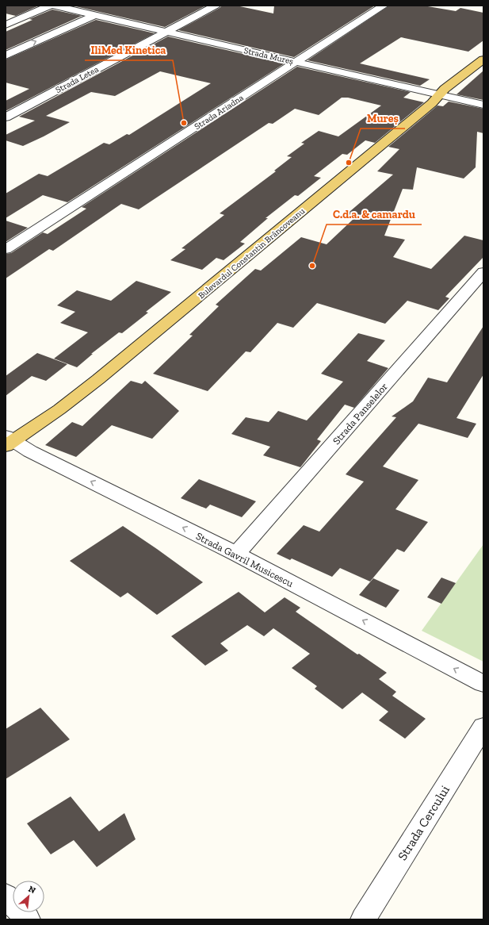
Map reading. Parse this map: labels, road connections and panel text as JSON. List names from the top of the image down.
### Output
{
  "streets": {
    "main road": ["Bulevardul Constantin Brâncoveanu"],
    "street": [
      "Strada Mureș",
      "Strada Letea",
      "Strada Ariadna",
      "Strada Panselelor",
      "Strada Gavril Musicescu",
      "Strada Cercului"
    ]
  },
  "crossings": [
    ["Strada Mureș", "Strada Letea"],
    ["Strada Mureș", "Strada Ariadna"],
    ["Strada Mureș", "Bulevardul Constantin Brâncoveanu"],
    ["Bulevardul Constantin Brâncoveanu", "Strada Gavril Musicescu"],
    ["Strada Panselelor", "Strada Gavril Musicescu"]
  ],
  "one_way": ["Strada Gavril Musicescu"],
  "places": ["IliMed Kinetica", "Mureș", "C.d.a. & camardu"],
  "north": "top right"
}
